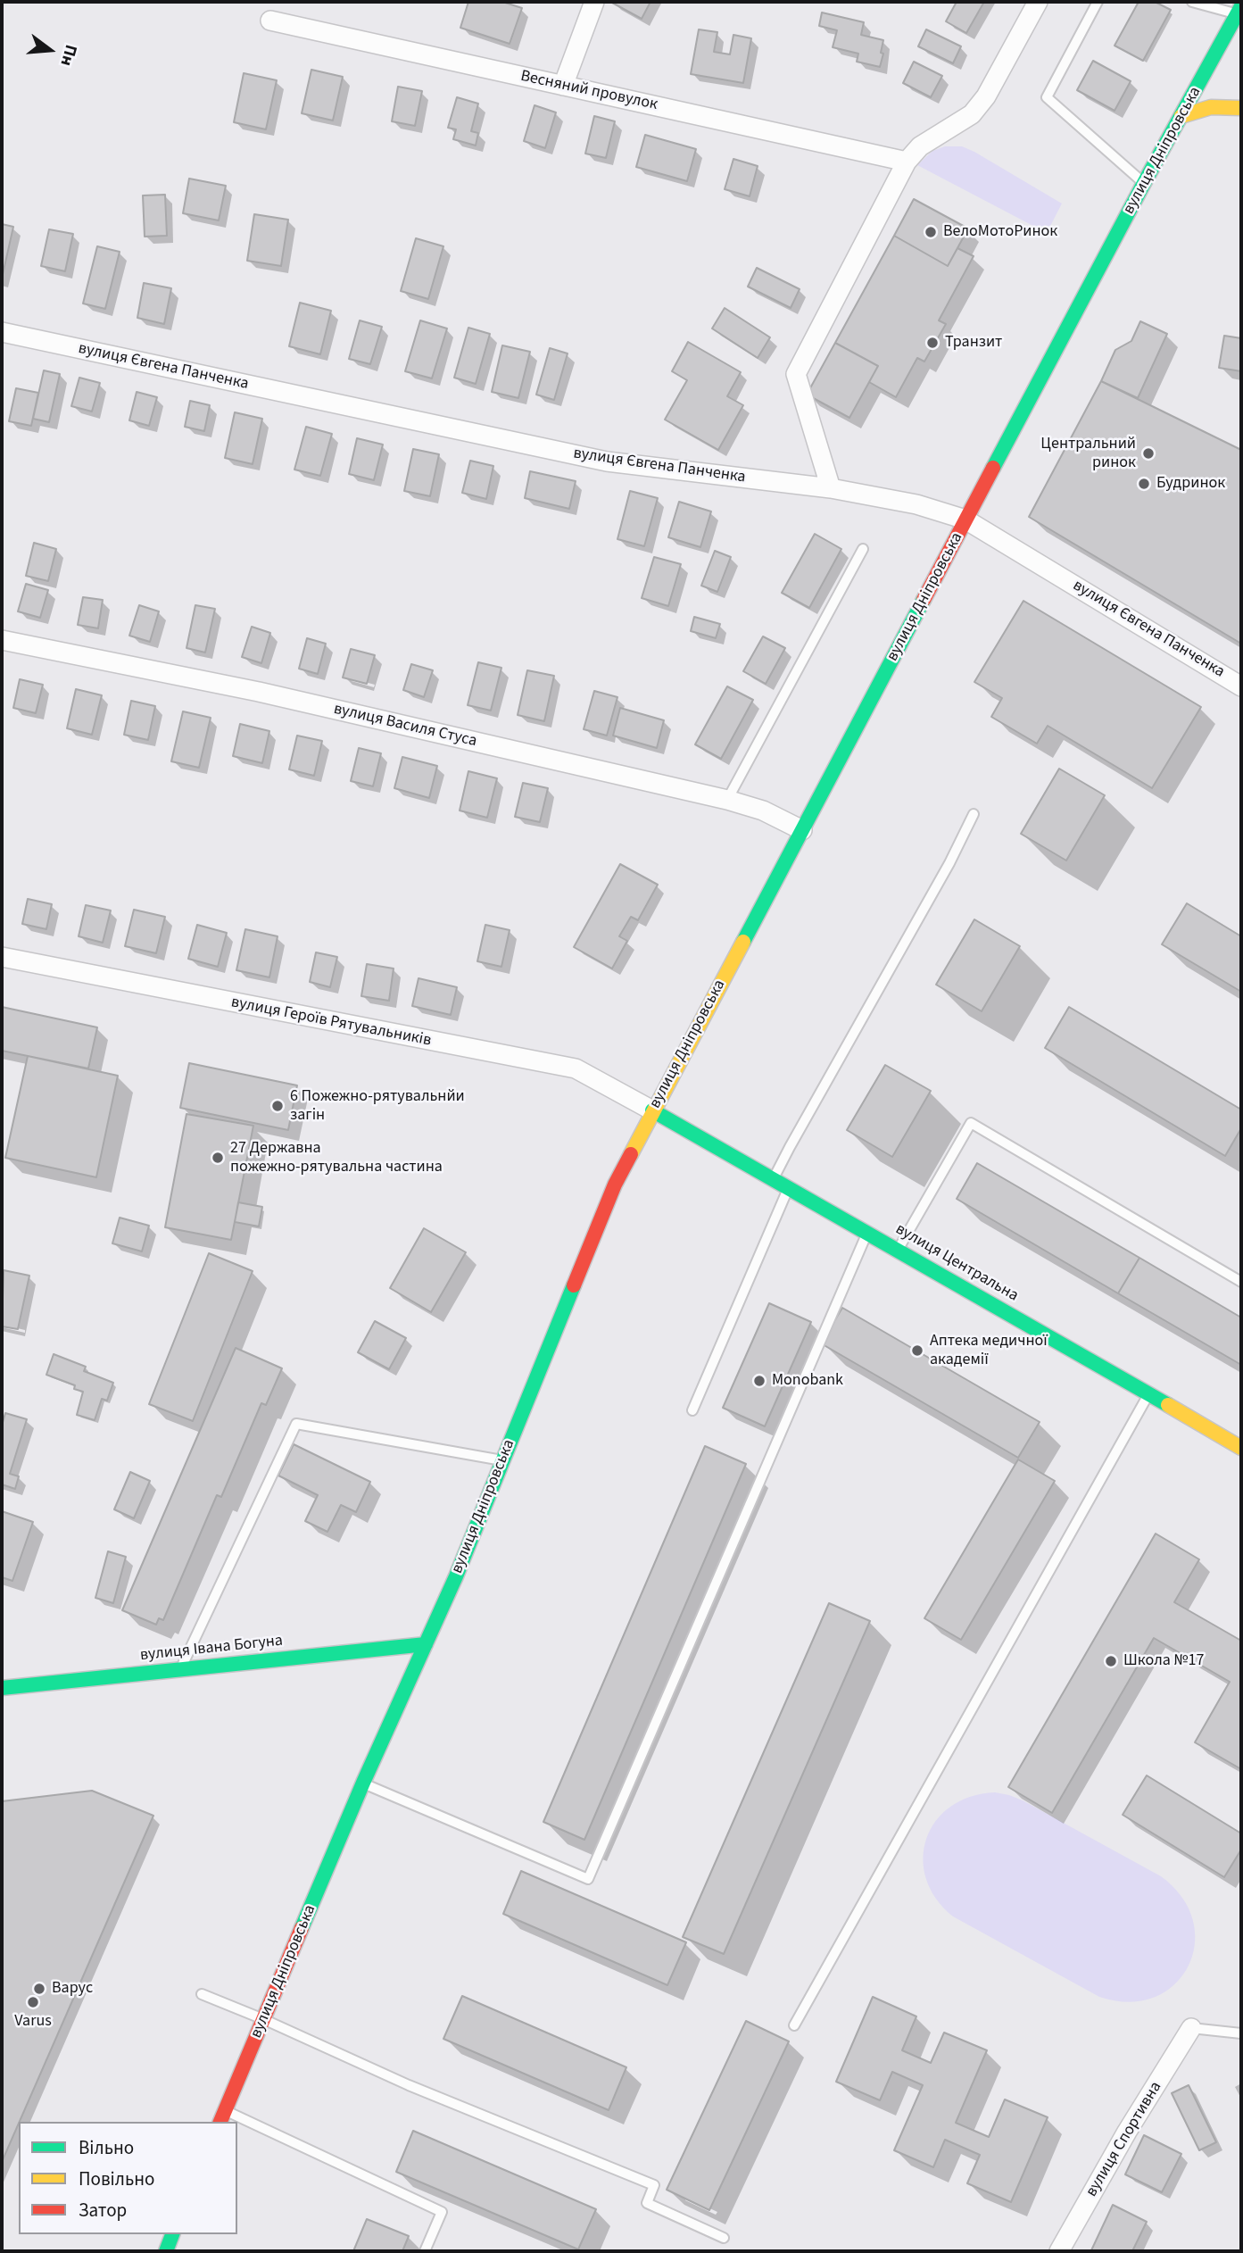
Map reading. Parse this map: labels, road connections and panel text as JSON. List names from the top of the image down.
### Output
{
  "streets": {
    "main road": ["вулиця Дніпровська", "вулиця Центральна", "вулиця Івана Богуна"],
    "street": [
      "Весняний провулок",
      "вулиця Євгена Панченка",
      "вулиця Василя Стуса",
      "вулиця Героїв Рятувальників",
      "вулиця Спортивна"
    ]
  },
  "crossings": [
    ["вулиця Дніпровська", "вулиця Євгена Панченка"],
    ["вулиця Дніпровська", "вулиця Василя Стуса"],
    ["вулиця Дніпровська", "вулиця Героїв Рятувальників"],
    ["вулиця Дніпровська", "вулиця Центральна"],
    ["вулиця Дніпровська", "вулиця Івана Богуна"],
    ["вулиця Героїв Рятувальників", "вулиця Центральна"]
  ],
  "places": [
    "ВелоМотоРинок",
    "Транзит",
    "Центральний ринок",
    "Будринок",
    "6 Пожежно-рятувальнйи загін",
    "27 Державна пожежно-рятувальна частина",
    "Аптека медичної академії",
    "Monobank",
    "Школа №17",
    "Варус",
    "Varus"
  ],
  "legend": ["Вільно", "Повільно", "Затор"],
  "north": "right"
}
